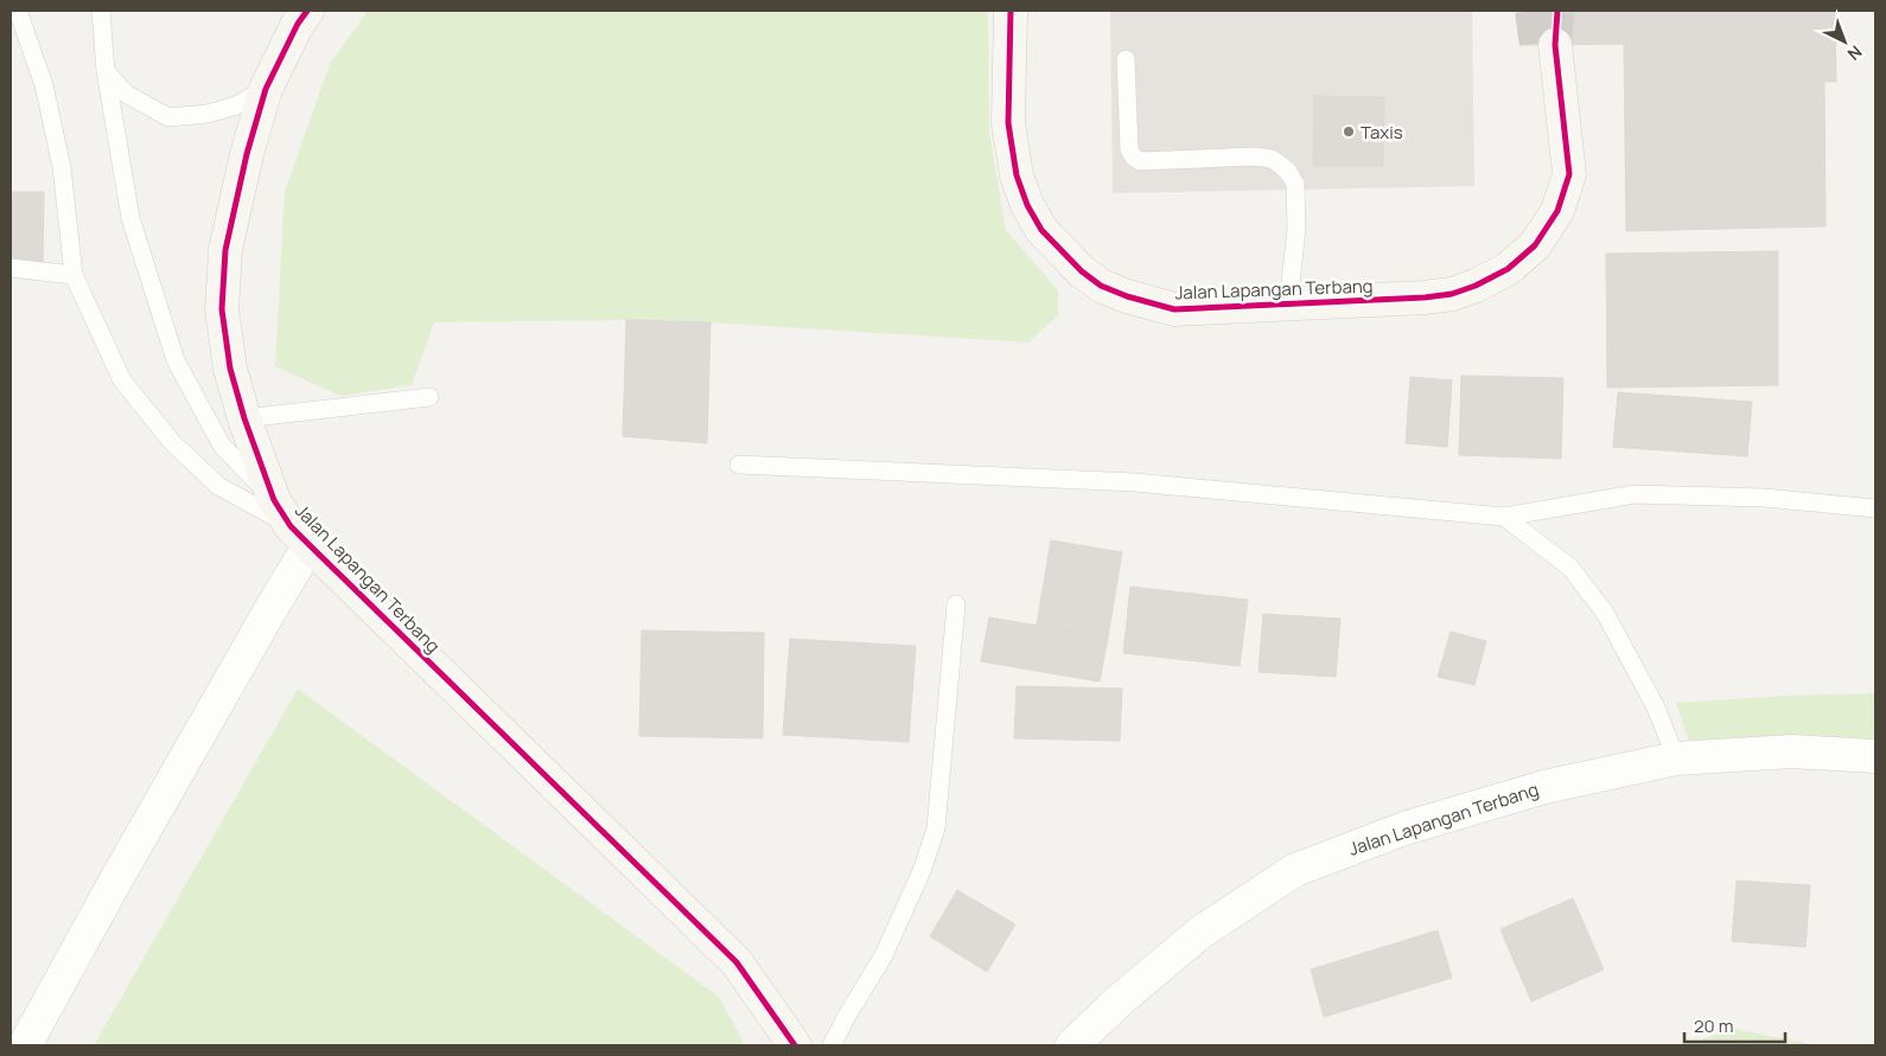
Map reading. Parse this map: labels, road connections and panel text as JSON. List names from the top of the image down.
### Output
{
  "streets": {
    "street": ["Jalan Lapangan Terbang"]
  },
  "places": ["Taxis"],
  "scale_bar": "20 m",
  "north": "bottom right"
}
